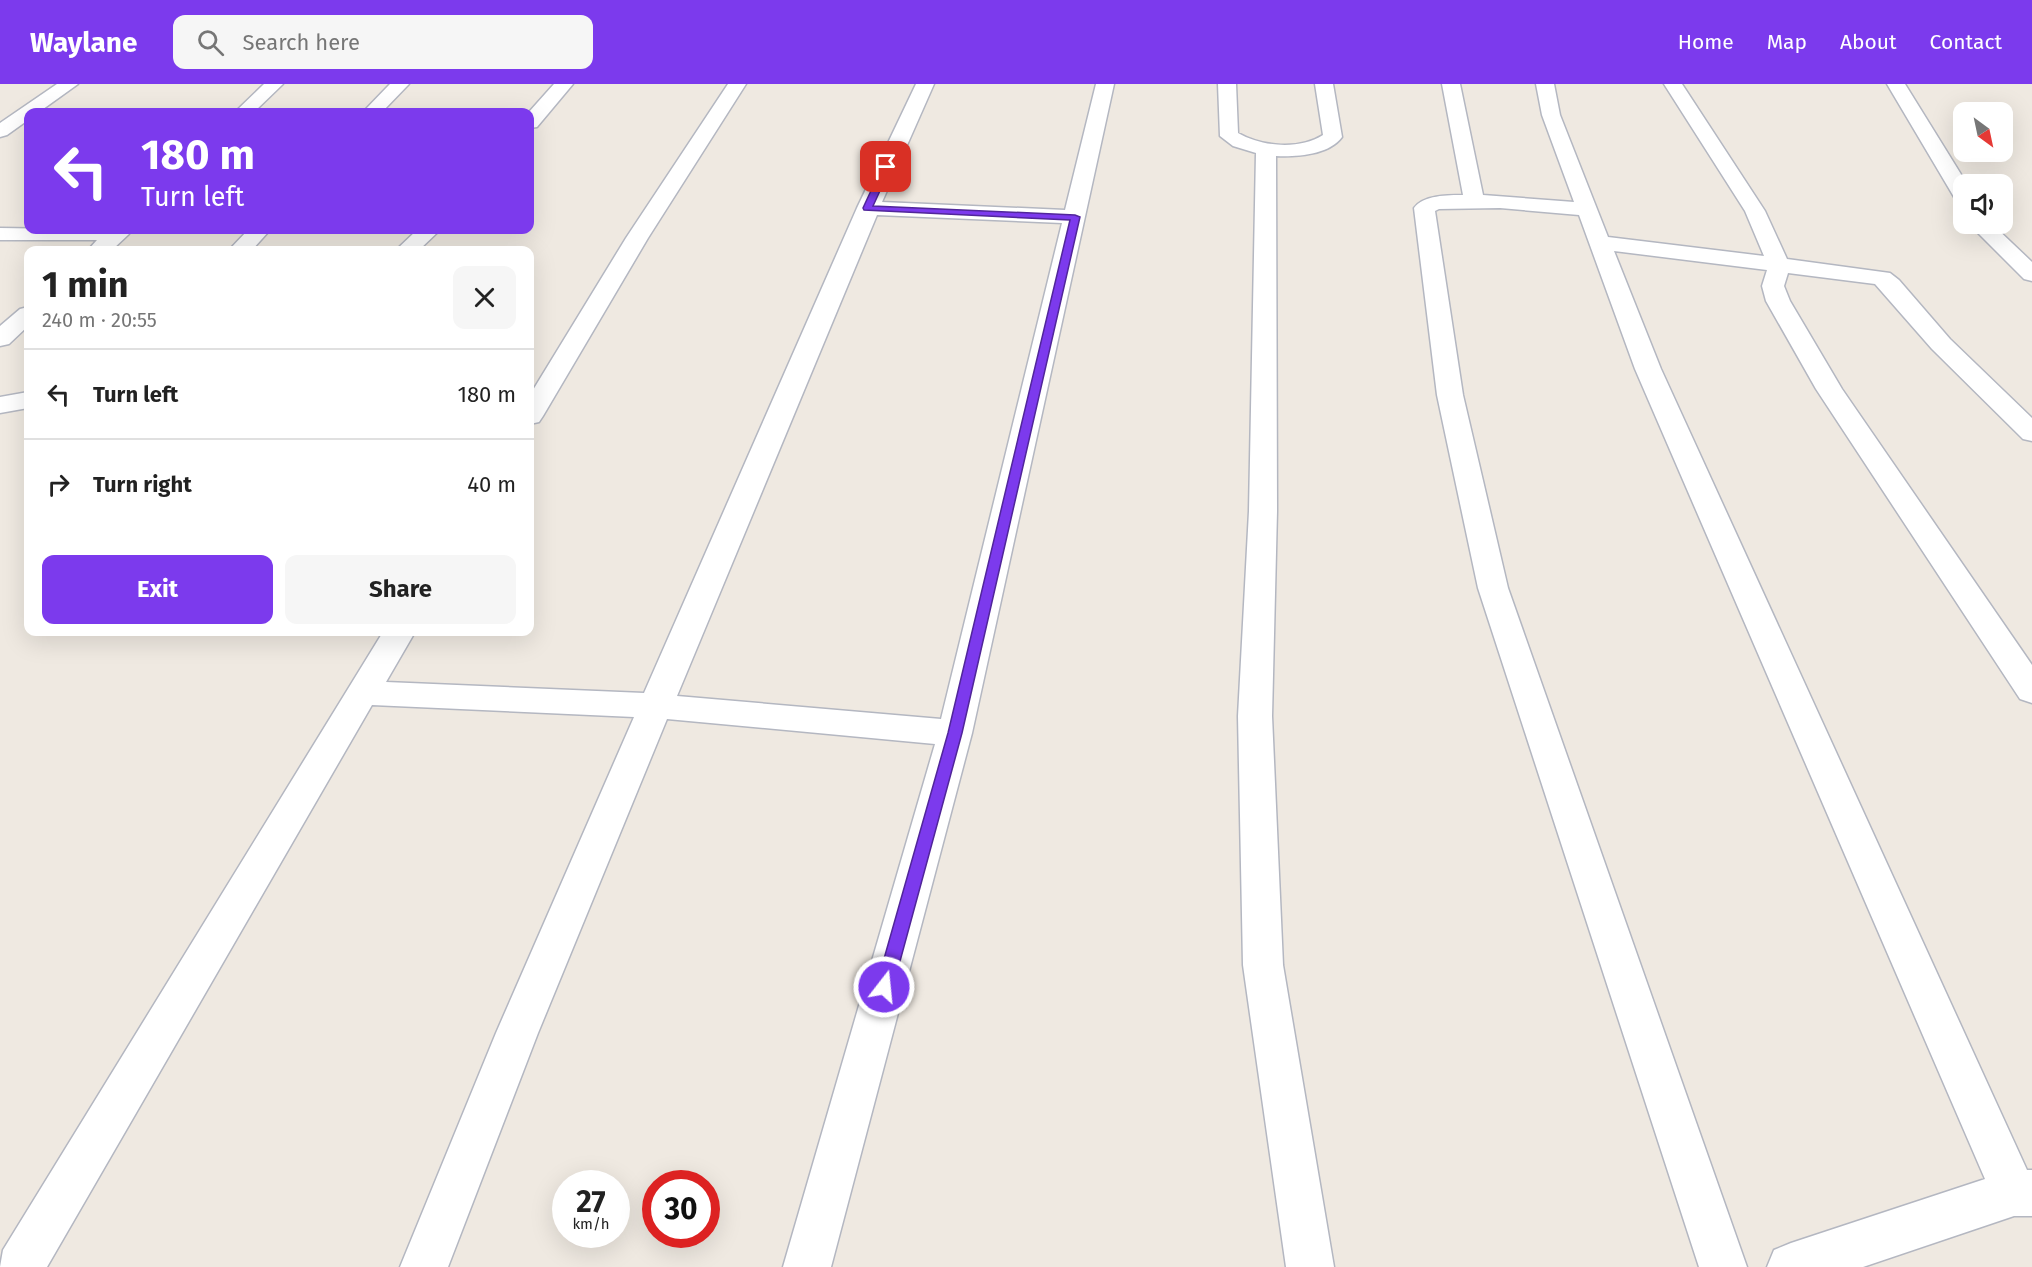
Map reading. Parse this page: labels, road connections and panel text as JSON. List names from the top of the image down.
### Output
{
  "north": "bottom right",
  "page": {
    "header": "Waylane",
    "search": "Search here",
    "nav": [
      "Home",
      "Map",
      "About",
      "Contact"
    ],
    "turn": ["180 m", "Turn left"],
    "heading": ["1 min", "240 m · 20:55"],
    "list": [
      {
        "name": "Turn left",
        "value": "180 m"
      },
      {
        "name": "Turn right",
        "value": "40 m"
      }
    ],
    "buttons": ["Exit", "Share"],
    "speed": "27 km/h",
    "limit": "30"
  }
}
